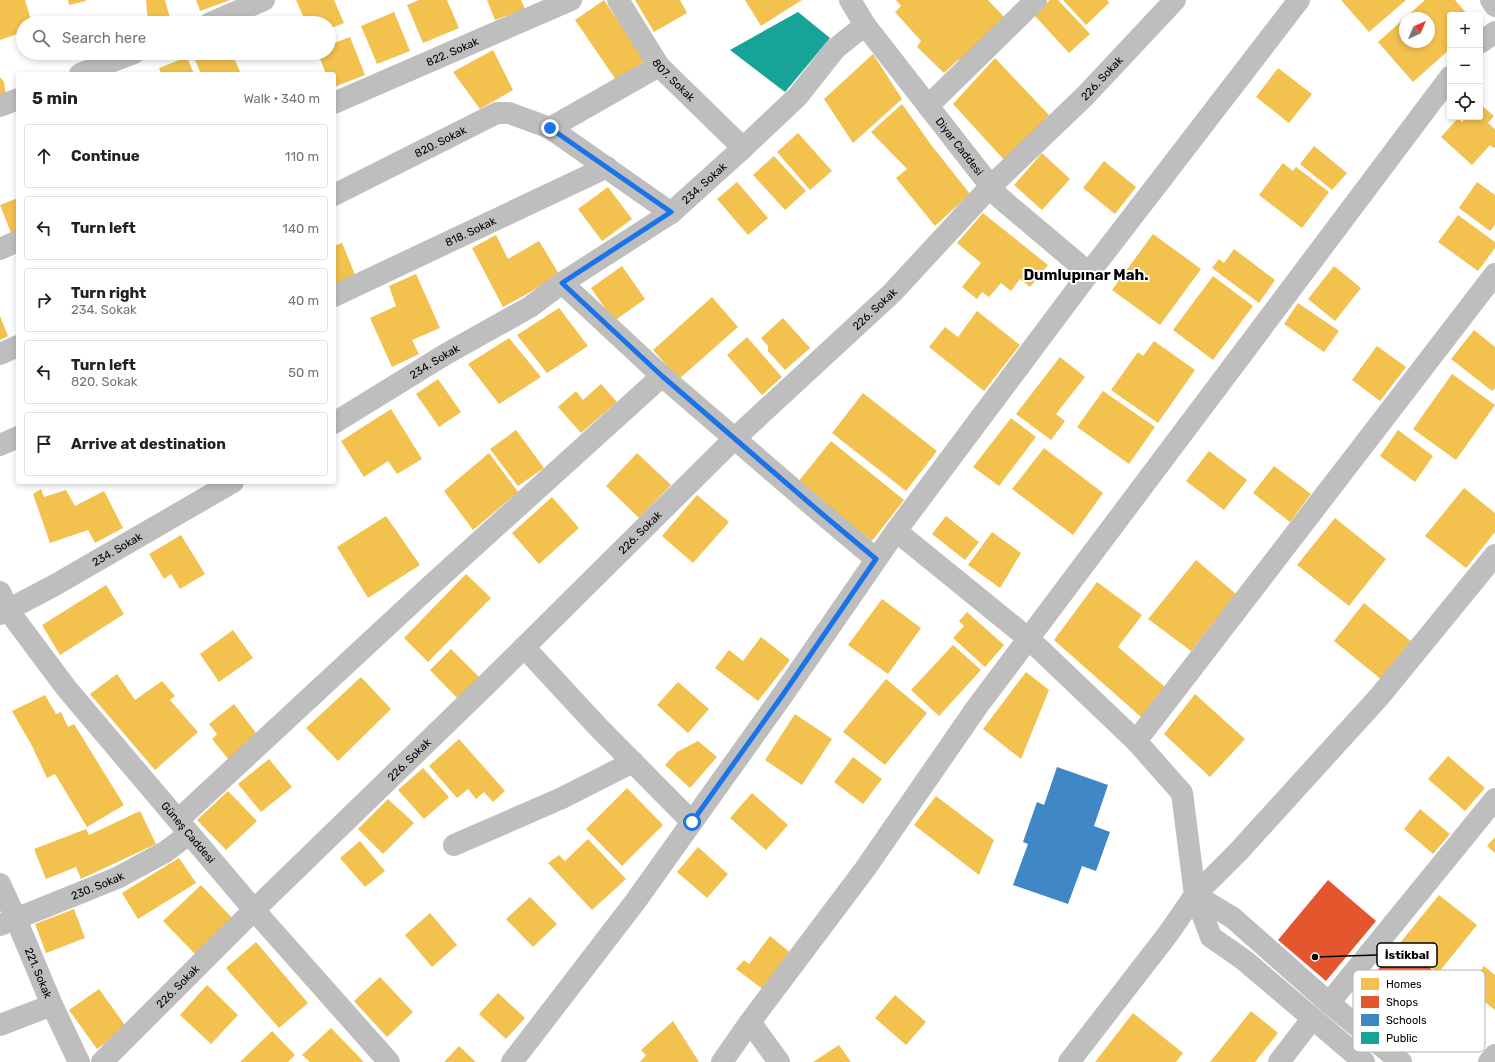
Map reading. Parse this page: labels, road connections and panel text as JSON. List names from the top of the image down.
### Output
{
  "streets": {
    "street": [
      "822. Sokak",
      "226. Sokak",
      "807. Sokak",
      "820. Sokak",
      "Diyar Caddesi",
      "234. Sokak",
      "818. Sokak",
      "Güneş Caddesi",
      "230. Sokak",
      "221. Sokak"
    ]
  },
  "crossings": [
    ["226. Sokak", "Diyar Caddesi"],
    ["226. Sokak", "Güneş Caddesi"],
    ["807. Sokak", "234. Sokak"],
    ["820. Sokak", "234. Sokak"],
    ["820. Sokak", "818. Sokak"],
    ["Diyar Caddesi", "234. Sokak"],
    ["234. Sokak", "Güneş Caddesi"],
    ["Güneş Caddesi", "230. Sokak"],
    ["230. Sokak", "221. Sokak"]
  ],
  "districts": ["Dumlupınar Mah."],
  "places": ["İstikbal"],
  "legend": [
    "Homes",
    "Shops",
    "Schools",
    "Public"
  ],
  "north": "top right",
  "page": {
    "map_buttons": ["+", "−"],
    "search": "Search here",
    "heading": ["5 min", "Walk · 340 m"],
    "list": [
      ["Continue", "110 m"],
      ["Turn left", "140 m"],
      ["Turn right", "234. Sokak", "40 m"],
      ["Turn left", "820. Sokak", "50 m"],
      "Arrive at destination"
    ]
  }
}
